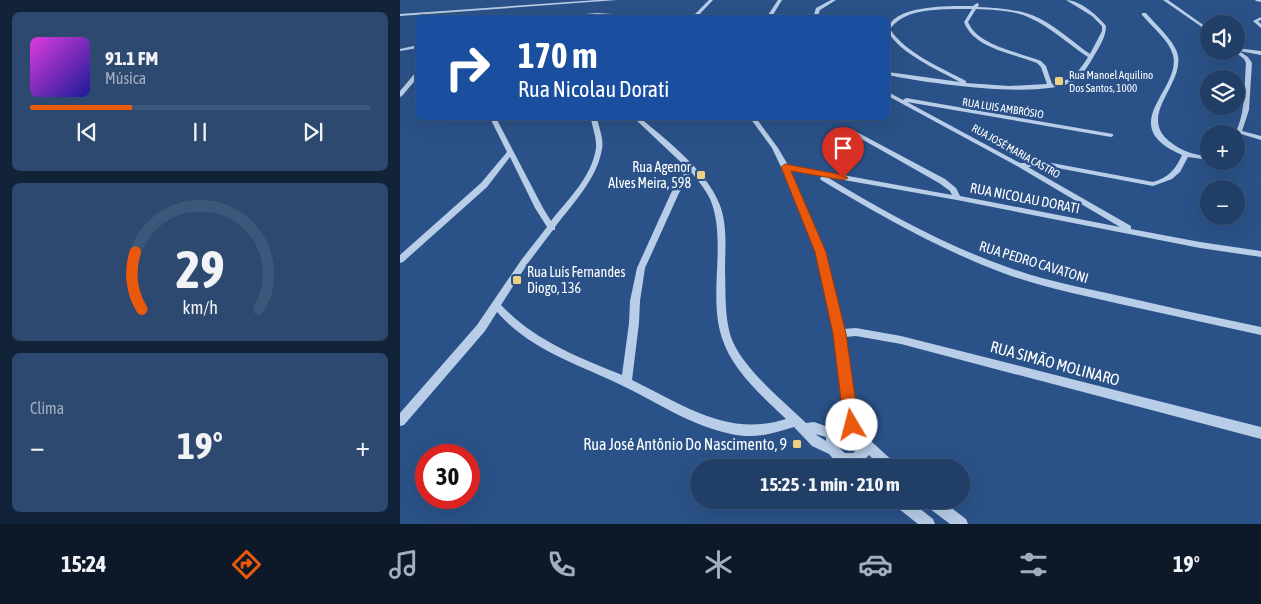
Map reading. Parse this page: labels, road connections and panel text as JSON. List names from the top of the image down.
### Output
{
  "streets": {
    "street": [
      "RUA LUIS AMBRÓSIO",
      "RUA JOSÉ MARIA CASTRO",
      "RUA NICOLAU DORATI",
      "RUA PEDRO CAVATONI",
      "RUA SIMÃO MOLINARO"
    ]
  },
  "crossings": [
    ["RUA LUIS AMBRÓSIO", "RUA JOSÉ MARIA CASTRO"],
    ["RUA JOSÉ MARIA CASTRO", "RUA NICOLAU DORATI"],
    ["RUA NICOLAU DORATI", "RUA PEDRO CAVATONI"]
  ],
  "places": {
    "transit": [
      "Rua Manoel Aquilino Dos Santos, 1000",
      "Rua Agenor Alves Meira, 598",
      "Rua Luís Fernandes Diogo, 136",
      "Rua José Antônio Do Nascimento, 9"
    ]
  },
  "page": {
    "map_buttons": ["+", "−"],
    "turn": ["170 m", "Rua Nicolau Dorati"],
    "song": ["91.1 FM", "Música"],
    "tile": "Clima",
    "heat": ["−", "19°", "+"],
    "limit": "30",
    "trip": "15:25 · 1 min · 210 m",
    "tabs": ["15:24", "19°"],
    "gauge": ["29", "km/h"]
  }
}
